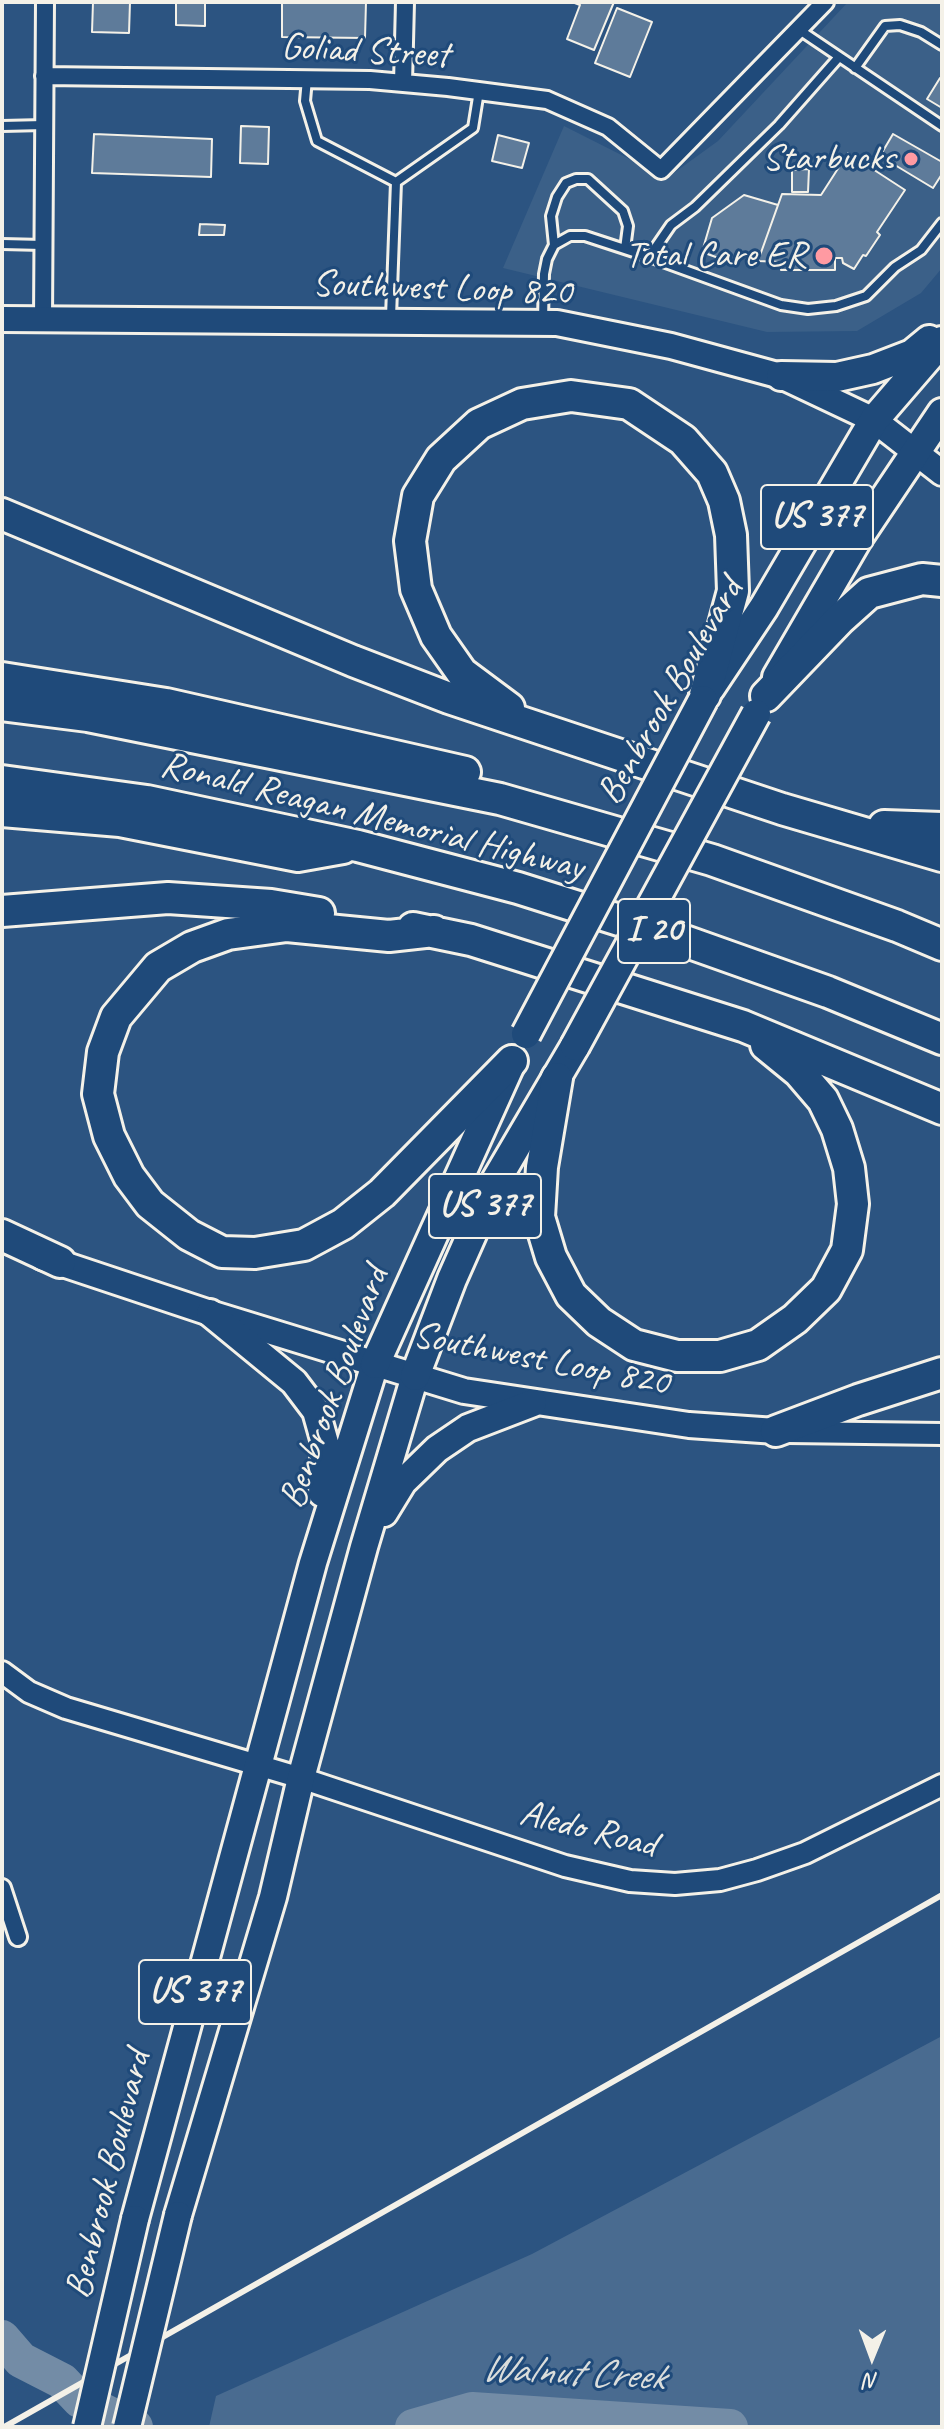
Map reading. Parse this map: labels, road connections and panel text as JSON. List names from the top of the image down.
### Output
{
  "streets": {
    "highway": [
      "US 377",
      "Benbrook Boulevard",
      "Ronald Reagan Memorial Highway",
      "I 20"
    ],
    "main road": ["Southwest Loop 820"],
    "street": ["Goliad Street", "Aledo Road"]
  },
  "crossings": [
    ["Southwest Loop 820", "Benbrook Boulevard"],
    ["Benbrook Boulevard", "Aledo Road"]
  ],
  "water": ["Walnut Creek"],
  "places": ["Starbucks", "Total Care ER"],
  "north": "bottom"
}
